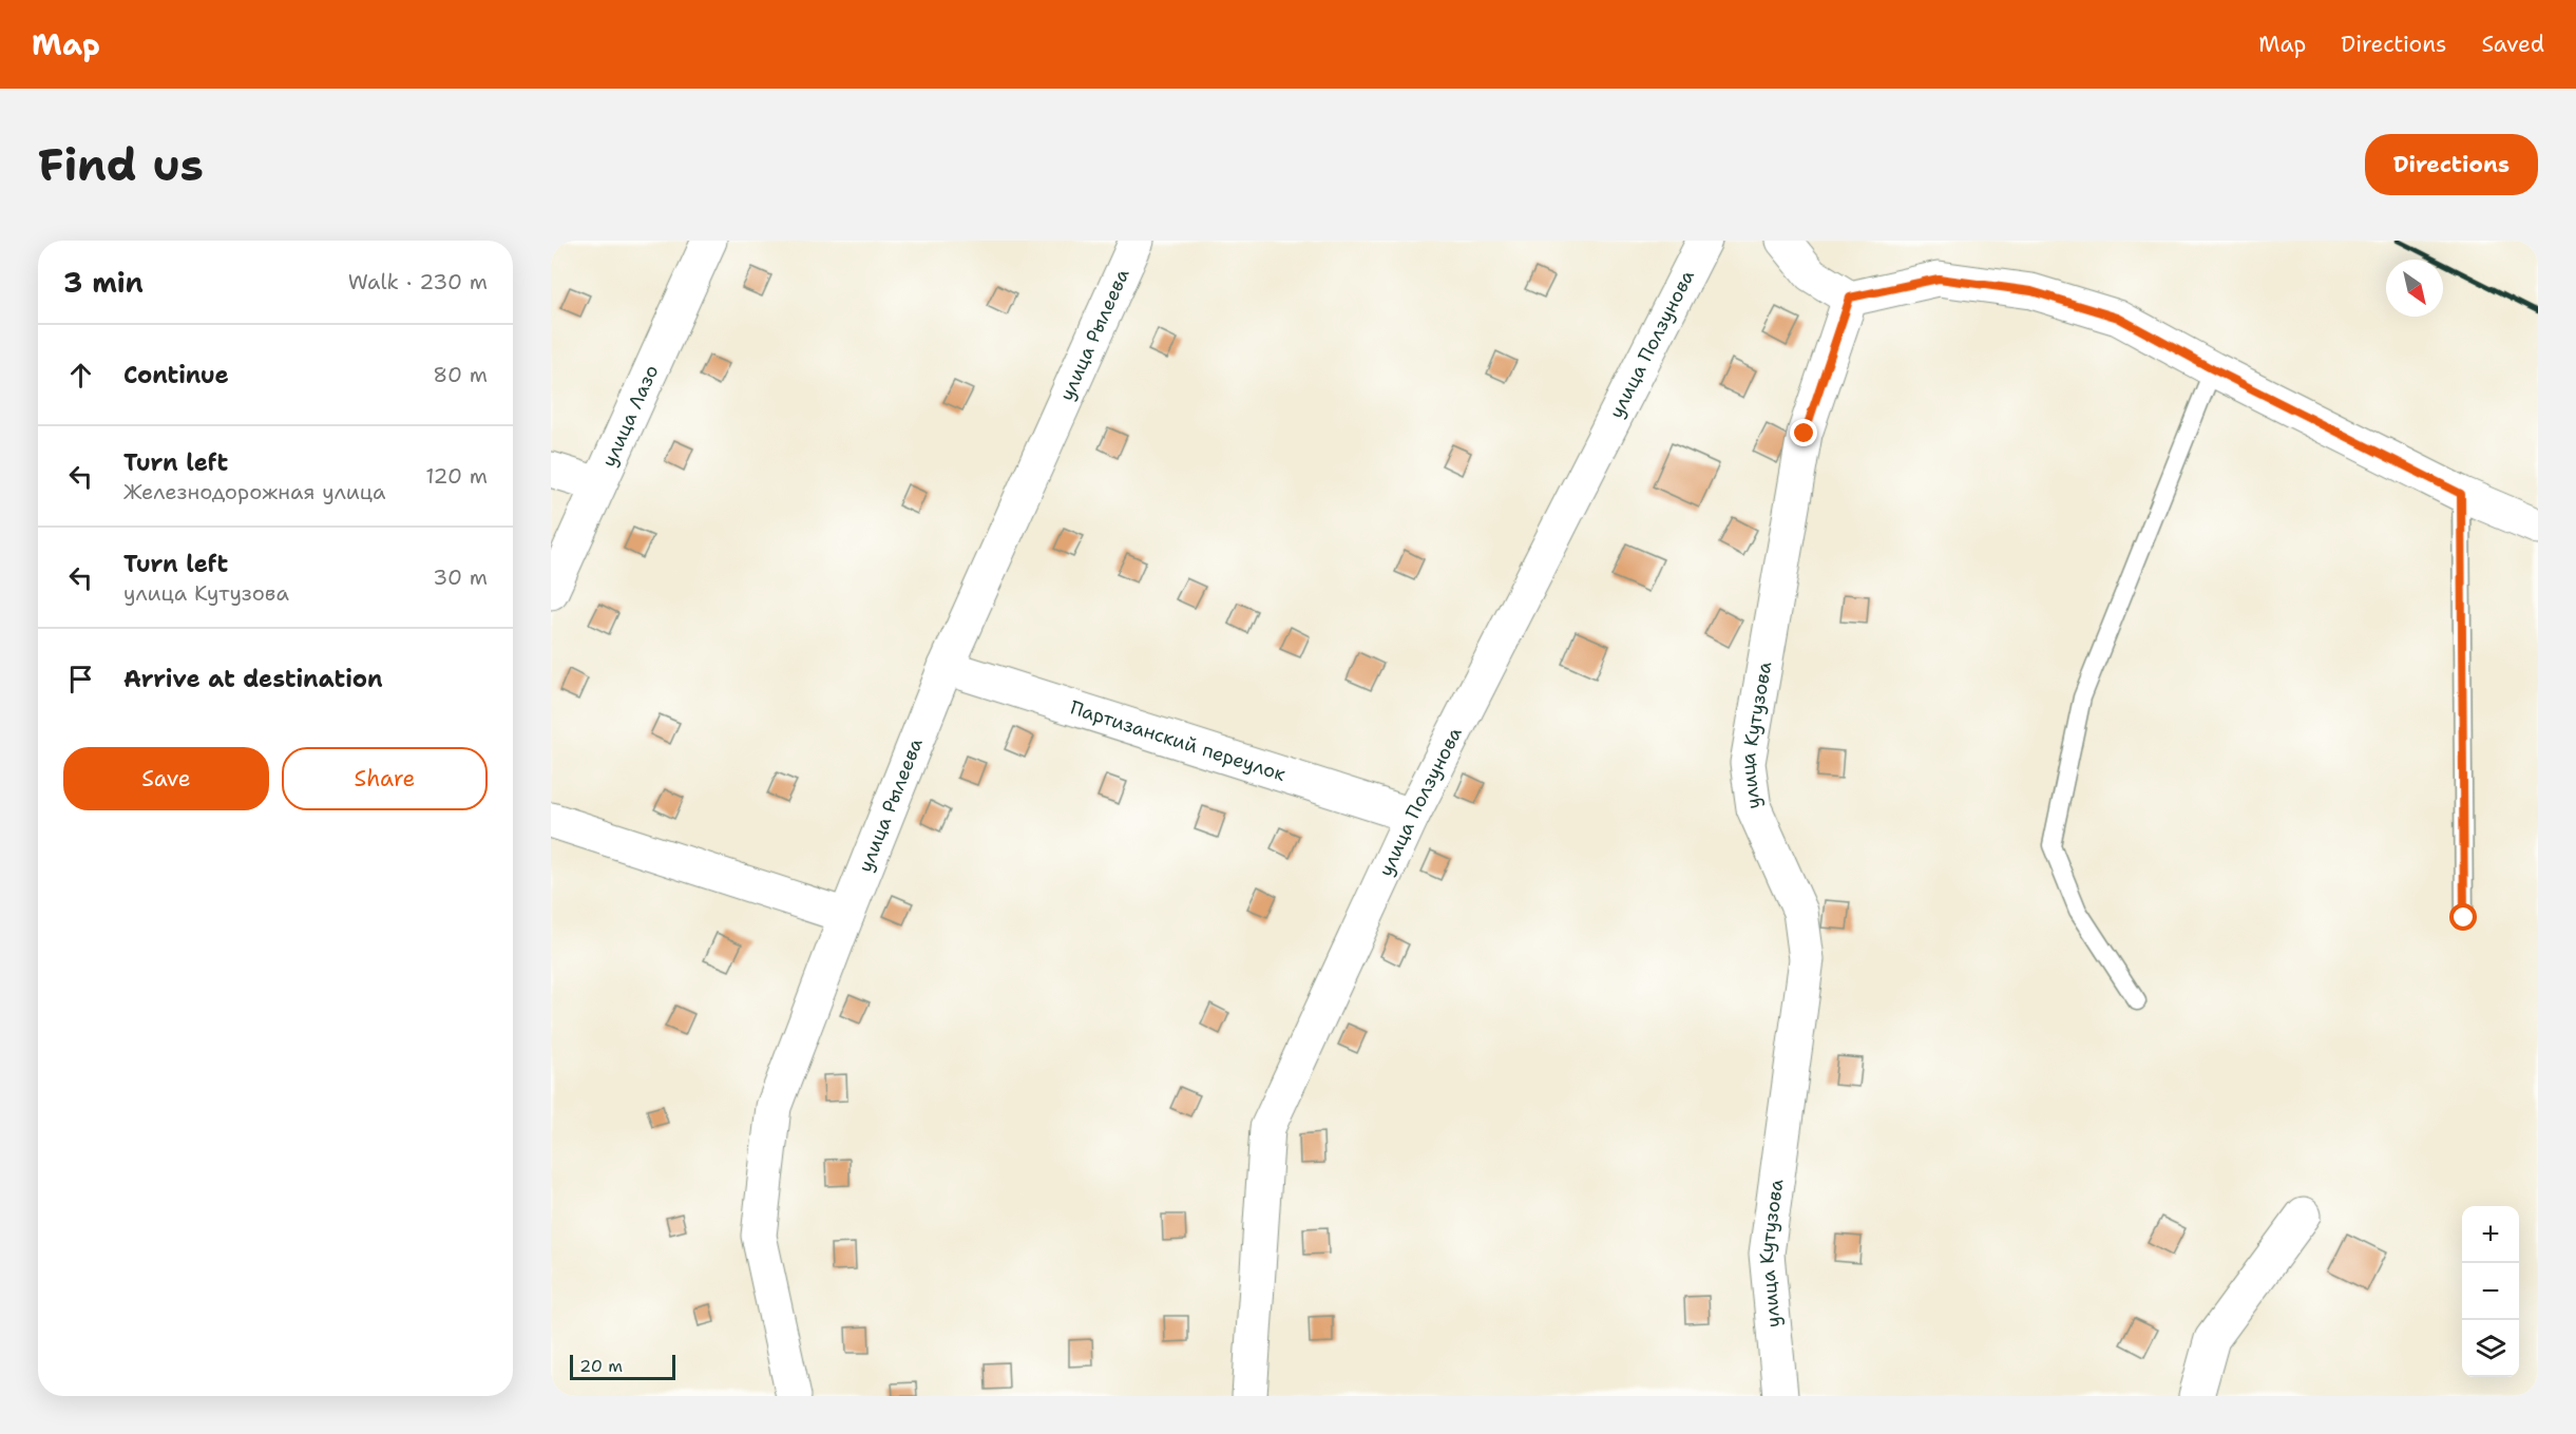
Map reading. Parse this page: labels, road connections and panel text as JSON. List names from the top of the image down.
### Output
{
  "streets": {
    "street": [
      "улица Рылеева",
      "улица Ползунова",
      "улица Лазо",
      "улица Кутузова",
      "Партизанский переулок"
    ]
  },
  "crossings": [
    ["улица Рылеева", "Партизанский переулок"],
    ["улица Ползунова", "Партизанский переулок"]
  ],
  "scale_bar": "20 m",
  "north": "bottom right",
  "page": {
    "header": "Map",
    "nav": ["Map", "Directions", "Saved"],
    "buttons": [
      "Directions",
      ["Save", "Share"]
    ],
    "title": "Find us",
    "heading": ["3 min", "Walk · 230 m"],
    "list": [
      ["Continue", "80 m"],
      ["Turn left", "Железнодорожная улица", "120 m"],
      ["Turn left", "улица Кутузова", "30 m"],
      "Arrive at destination"
    ],
    "map_buttons": ["+", "−"],
    "scale": "20 m"
  }
}
